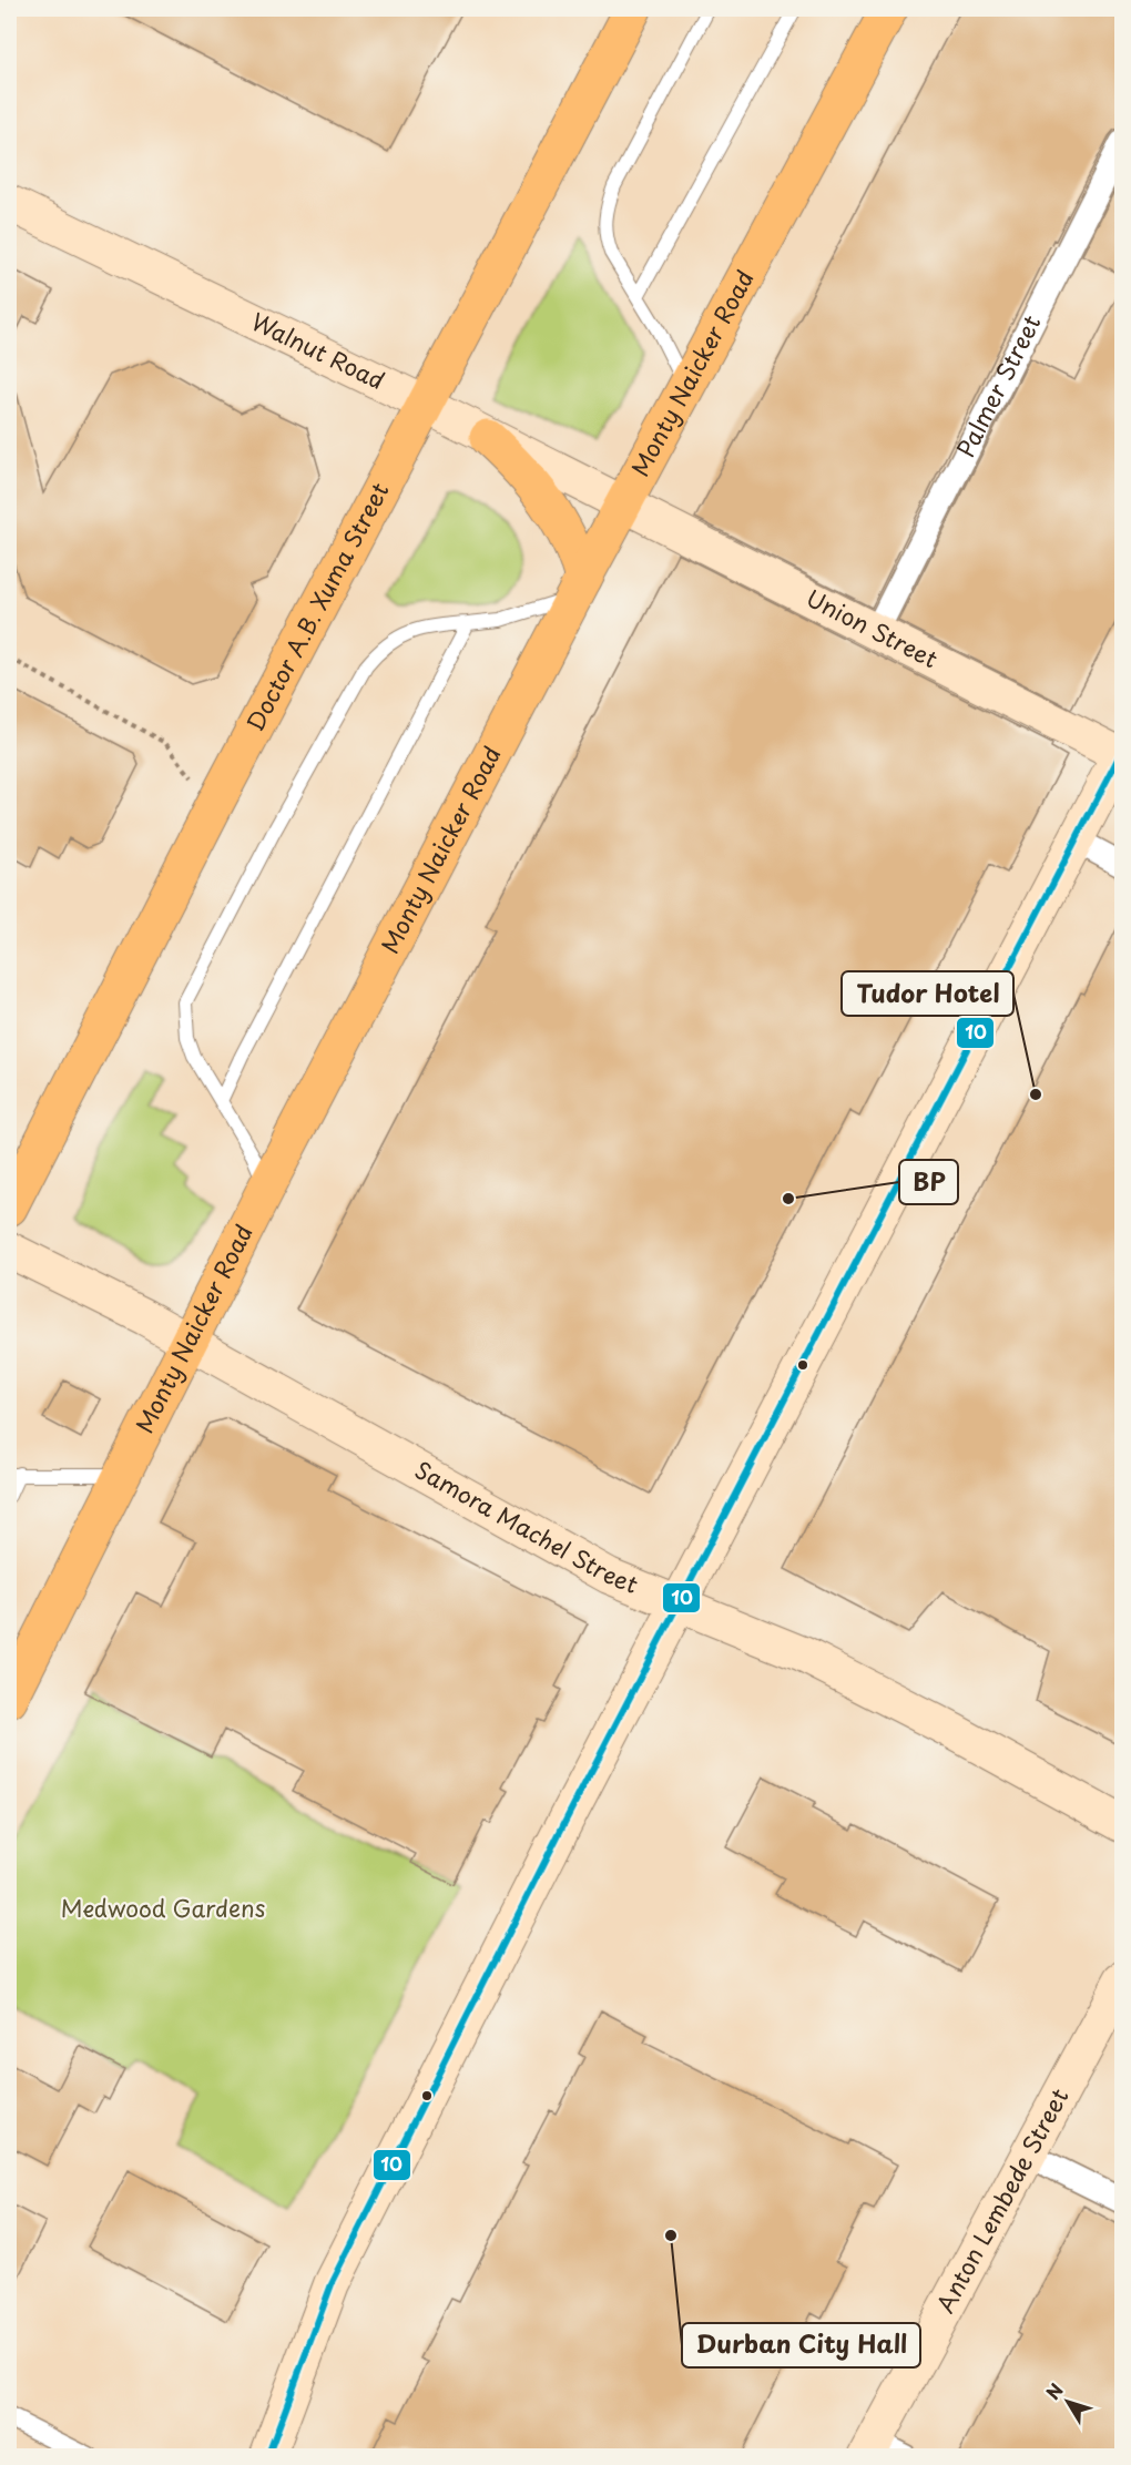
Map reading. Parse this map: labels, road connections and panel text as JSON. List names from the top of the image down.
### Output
{
  "streets": {
    "main road": [
      "Walnut Road",
      "Monty Naicker Road",
      "Doctor A.B. Xuma Street",
      "Union Street",
      "Samora Machel Street",
      "Anton Lembede Street"
    ],
    "street": ["Palmer Street"]
  },
  "crossings": [
    ["Walnut Road", "Monty Naicker Road"],
    ["Walnut Road", "Doctor A.B. Xuma Street"],
    ["Walnut Road", "Union Street"],
    ["Monty Naicker Road", "Union Street"],
    ["Monty Naicker Road", "Samora Machel Street"],
    ["Palmer Street", "Union Street"]
  ],
  "parks": ["Medwood Gardens"],
  "places": ["Tudor Hotel", "BP", "Durban City Hall"],
  "lines": ["transit line 10"],
  "north": "top left"
}
